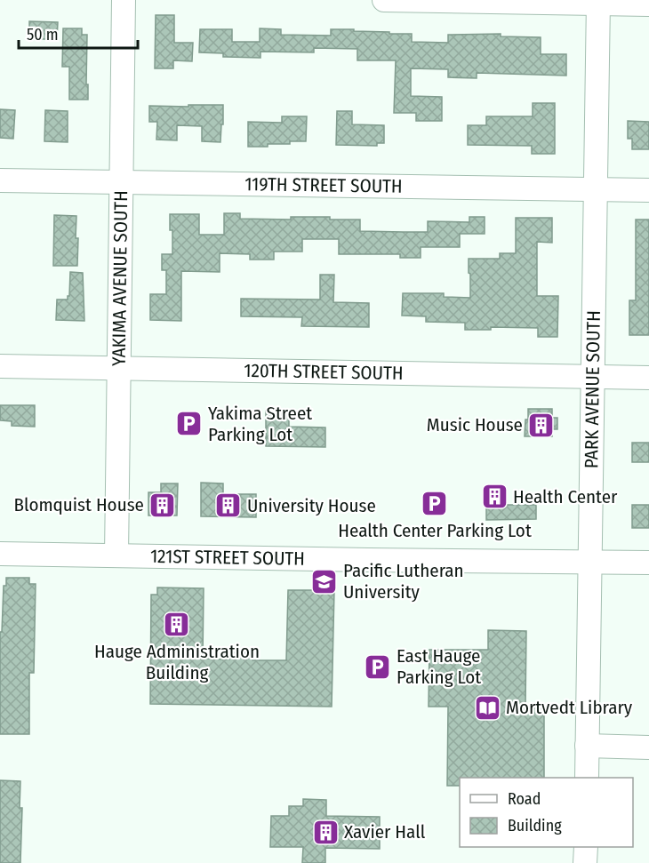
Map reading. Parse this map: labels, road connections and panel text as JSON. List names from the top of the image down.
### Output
{
  "streets": {
    "street": [
      "119TH STREET SOUTH",
      "YAKIMA AVENUE SOUTH",
      "120TH STREET SOUTH",
      "PARK AVENUE SOUTH",
      "121ST STREET SOUTH"
    ]
  },
  "crossings": [
    ["119TH STREET SOUTH", "YAKIMA AVENUE SOUTH"],
    ["119TH STREET SOUTH", "PARK AVENUE SOUTH"],
    ["YAKIMA AVENUE SOUTH", "120TH STREET SOUTH"],
    ["YAKIMA AVENUE SOUTH", "121ST STREET SOUTH"],
    ["120TH STREET SOUTH", "PARK AVENUE SOUTH"],
    ["PARK AVENUE SOUTH", "121ST STREET SOUTH"]
  ],
  "places": {
    "parking": ["Yakima Street Parking Lot", "Health Center Parking Lot", "East Hauge Parking Lot"],
    "building": [
      "Music House",
      "Health Center",
      "Blomquist House",
      "University House",
      "Hauge Administration Building",
      "Xavier Hall"
    ],
    "school or university": ["Pacific Lutheran University"],
    "library": ["Mortvedt Library"]
  },
  "legend": ["Road", "Building"],
  "scale_bar": "50 m"
}
